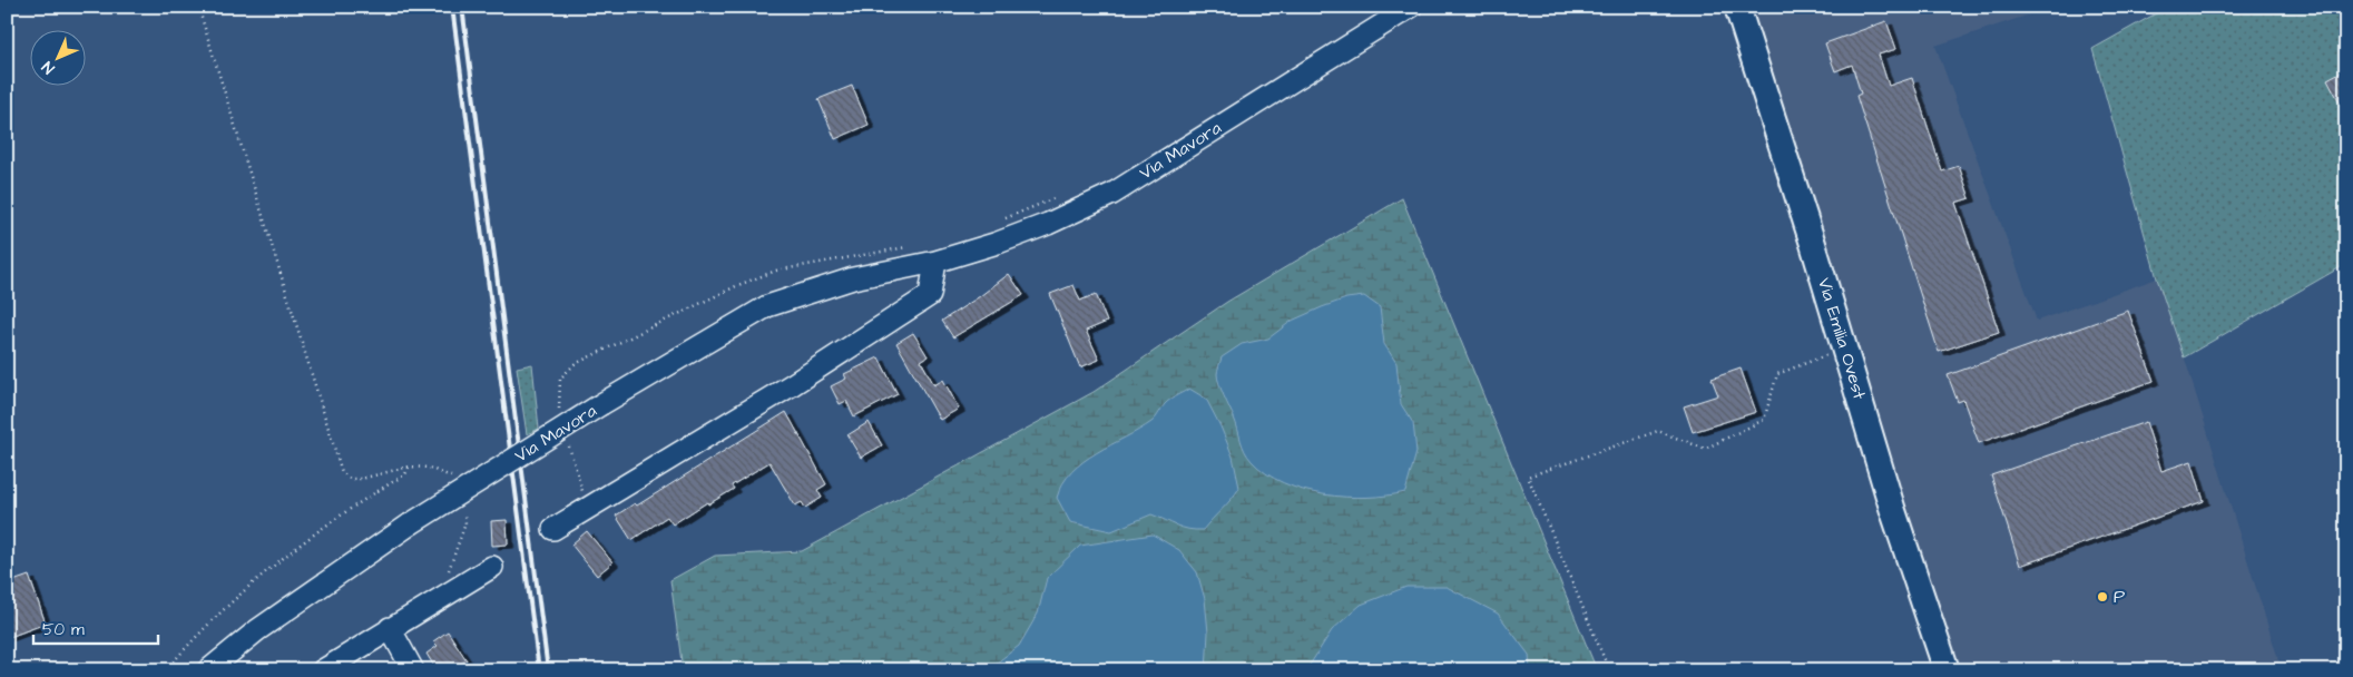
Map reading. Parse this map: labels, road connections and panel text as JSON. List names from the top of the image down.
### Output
{
  "streets": {
    "main road": ["Via Emilia Ovest"],
    "street": ["Via Mavora"]
  },
  "places": ["P"],
  "scale_bar": "50 m",
  "north": "bottom left"
}
